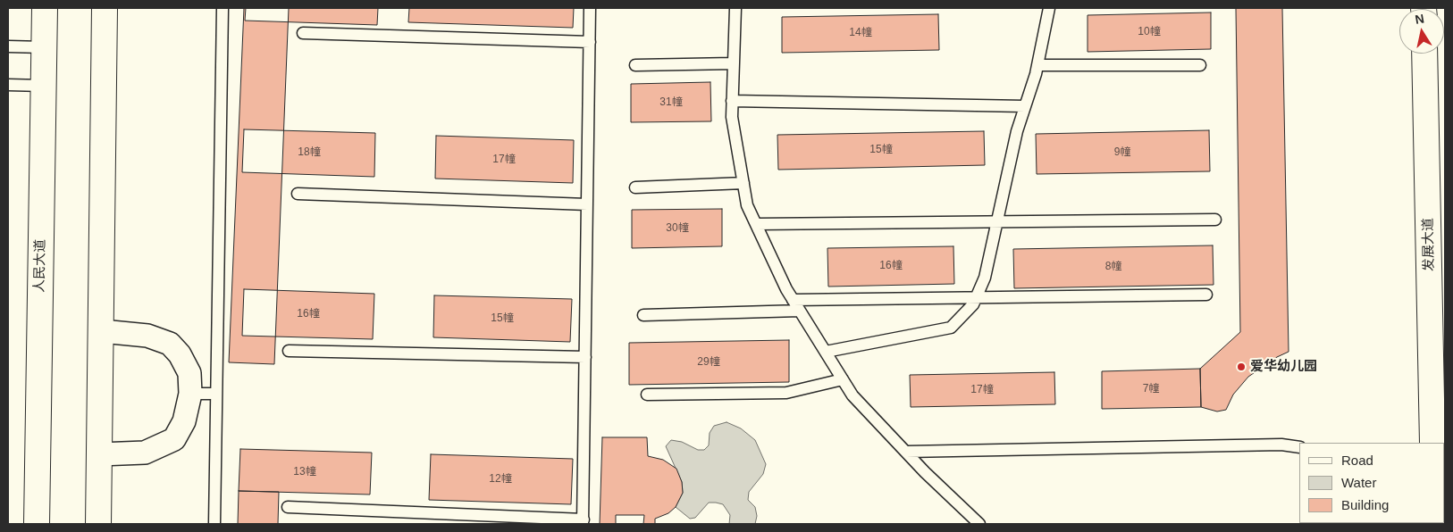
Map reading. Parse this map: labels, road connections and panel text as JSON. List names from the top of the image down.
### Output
{
  "streets": {
    "main road": ["发展大道", "人民大道"]
  },
  "places": ["爱华幼儿园"],
  "house_numbers": [
    "10幢",
    "14幢",
    "31幢",
    "15幢",
    "18幢",
    "9幢",
    "17幢",
    "30幢",
    "16幢",
    "8幢",
    "16幢",
    "15幢",
    "29幢",
    "7幢",
    "17幢",
    "13幢",
    "12幢"
  ],
  "legend": ["Road", "Water", "Building"],
  "north": "top"
}
